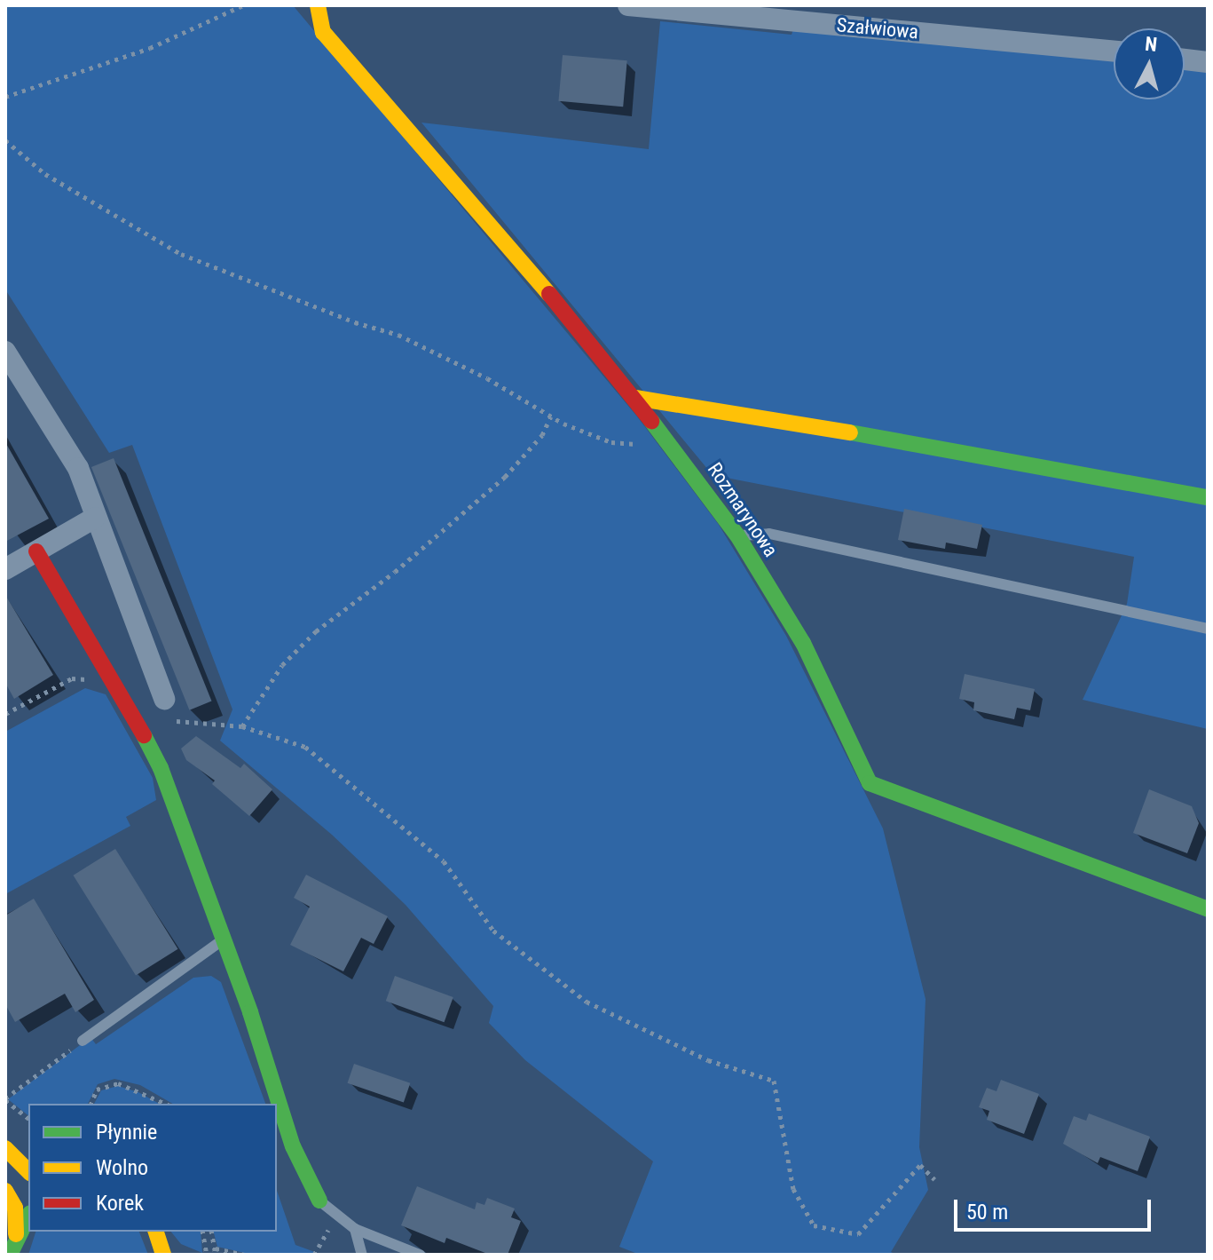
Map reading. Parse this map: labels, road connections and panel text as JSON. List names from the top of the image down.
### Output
{
  "streets": {
    "street": ["Szałwiowa", "Rozmarynowa"]
  },
  "legend": ["Płynnie", "Wolno", "Korek"],
  "scale_bar": "50 m",
  "north": "top"
}
